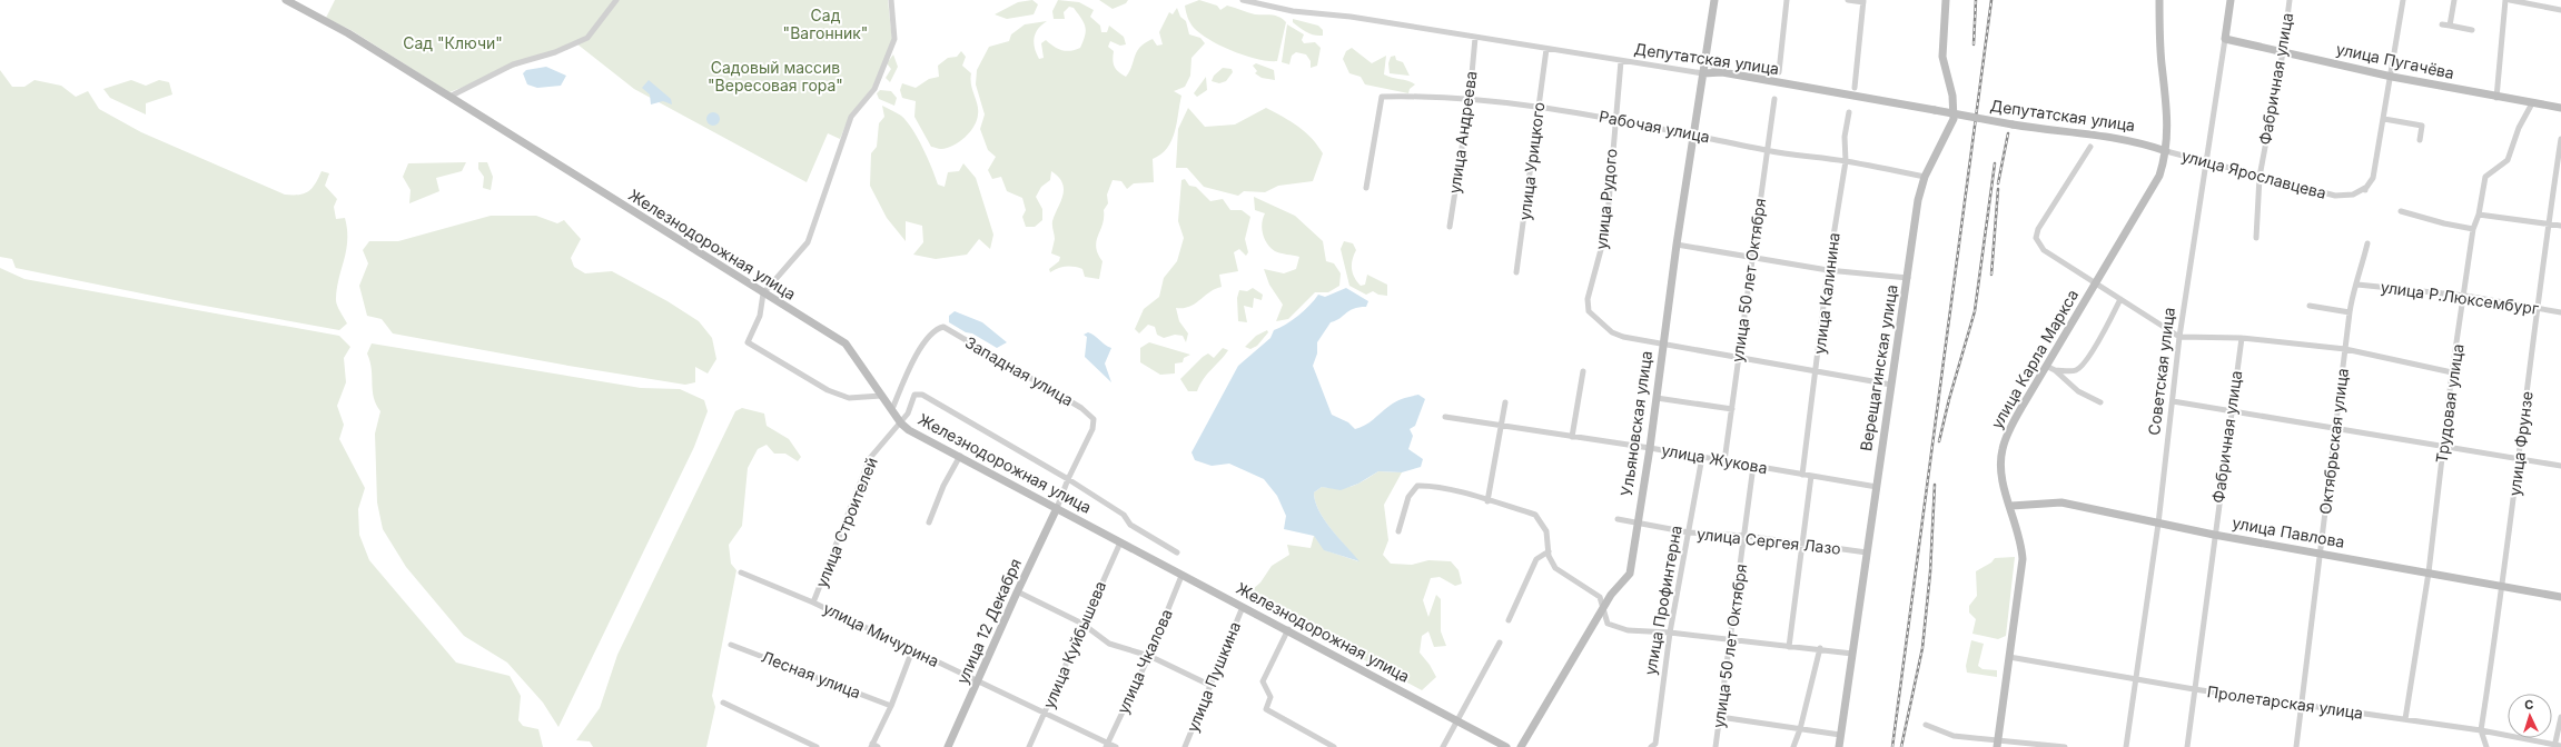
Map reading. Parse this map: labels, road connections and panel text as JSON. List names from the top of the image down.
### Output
{
  "streets": {
    "street": [
      "Депутатская улица",
      "улица Пугачёва",
      "Фабричная улица",
      "Рабочая улица",
      "улица Андреева",
      "улица Урицкого",
      "улица Ярославцева",
      "улица Рудого",
      "Железнодорожная улица",
      "улица 50 лет Октября",
      "улица Калинина",
      "улица Р.Люксембург",
      "улица Карла Маркса",
      "Верещагинская улица",
      "Западная улица",
      "Советская улица",
      "Трудовая улица",
      "Ульяновская улица",
      "Октябрьская улица",
      "улица Фрунзе",
      "улица Жукова",
      "улица Строителей",
      "улица Павлова",
      "улица Сергея Лазо",
      "улица Профинтерна",
      "улица 12 Декабря",
      "улица Мичурина",
      "улица Куйбышева",
      "улица Чкалова",
      "Лесная улица",
      "улица Пушкина",
      "Пролетарская улица"
    ]
  },
  "crossings": [
    ["Депутатская улица", "улица Андреева"],
    ["Депутатская улица", "улица Урицкого"],
    ["Депутатская улица", "улица Ярославцева"],
    ["Депутатская улица", "улица Рудого"],
    ["Депутатская улица", "улица Карла Маркса"],
    ["Депутатская улица", "Ульяновская улица"],
    ["улица Пугачёва", "Фабричная улица"],
    ["улица Пугачёва", "Советская улица"],
    ["улица Пугачёва", "Трудовая улица"],
    ["Фабричная улица", "улица Ярославцева"],
    ["Фабричная улица", "улица Павлова"],
    ["Фабричная улица", "Пролетарская улица"],
    ["Рабочая улица", "улица Андреева"],
    ["Рабочая улица", "улица Урицкого"],
    ["Рабочая улица", "улица Рудого"],
    ["Рабочая улица", "улица 50 лет Октября"],
    ["Рабочая улица", "улица Калинина"],
    ["Рабочая улица", "Верещагинская улица"],
    ["Рабочая улица", "Ульяновская улица"],
    ["улица Ярославцева", "улица Карла Маркса"],
    ["улица Ярославцева", "Советская улица"],
    ["улица Рудого", "Ульяновская улица"],
    ["Железнодорожная улица", "Западная улица"],
    ["Железнодорожная улица", "улица Строителей"],
    ["Железнодорожная улица", "улица 12 Декабря"],
    ["Железнодорожная улица", "улица Куйбышева"],
    ["Железнодорожная улица", "улица Чкалова"],
    ["Железнодорожная улица", "улица Пушкина"],
    ["улица 50 лет Октября", "улица Жукова"],
    ["улица 50 лет Октября", "улица Сергея Лазо"],
    ["улица Калинина", "улица Жукова"],
    ["улица Р.Люксембург", "Трудовая улица"],
    ["улица Р.Люксембург", "Октябрьская улица"],
    ["улица Р.Люксембург", "улица Фрунзе"],
    ["улица Карла Маркса", "улица Павлова"],
    ["улица Карла Маркса", "Пролетарская улица"],
    ["Верещагинская улица", "улица Жукова"],
    ["Верещагинская улица", "улица Сергея Лазо"],
    ["Советская улица", "улица Павлова"],
    ["Советская улица", "Пролетарская улица"],
    ["Трудовая улица", "улица Павлова"],
    ["Трудовая улица", "Пролетарская улица"],
    ["Ульяновская улица", "улица Жукова"],
    ["Ульяновская улица", "улица Сергея Лазо"],
    ["Октябрьская улица", "улица Павлова"],
    ["Октябрьская улица", "Пролетарская улица"],
    ["улица Фрунзе", "улица Павлова"],
    ["улица Фрунзе", "Пролетарская улица"],
    ["улица Жукова", "улица Профинтерна"],
    ["улица Строителей", "улица Мичурина"],
    ["улица Сергея Лазо", "улица Профинтерна"],
    ["улица 12 Декабря", "улица Мичурина"],
    ["улица Мичурина", "улица Куйбышева"],
    ["улица Мичурина", "улица Чкалова"]
  ],
  "parks": ["Сад \"Вагонник\"", "Сад \"Ключи\"", "Садовый массив \"Вересовая гора\""],
  "north": "top"
}
